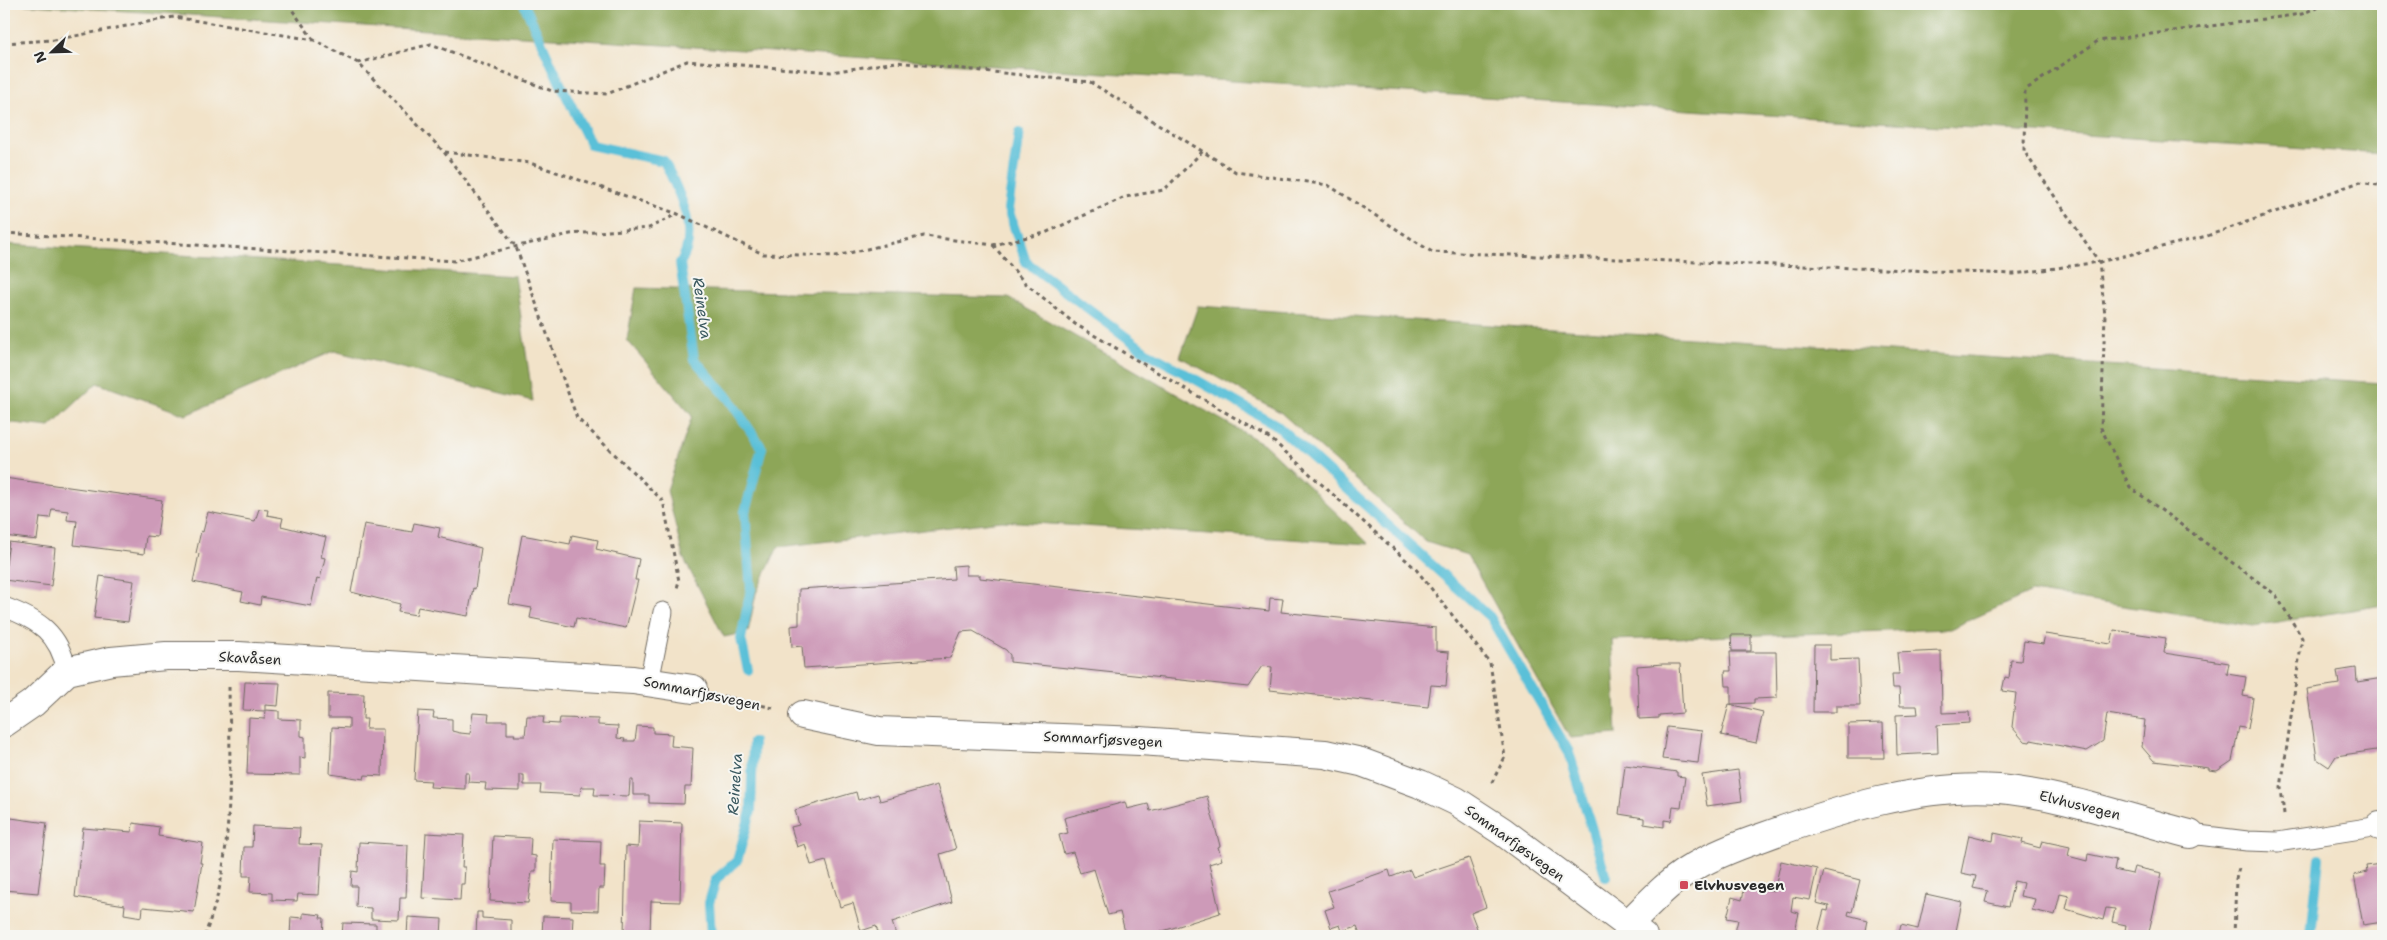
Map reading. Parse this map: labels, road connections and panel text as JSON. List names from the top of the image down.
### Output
{
  "streets": {
    "street": ["Skavåsen", "Sommarfjøsvegen", "Elvhusvegen"]
  },
  "crossings": [
    ["Skavåsen", "Sommarfjøsvegen"],
    ["Sommarfjøsvegen", "Elvhusvegen"]
  ],
  "water": ["Reinelva"],
  "places": {
    "transit": ["Elvhusvegen"]
  },
  "north": "bottom left"
}
